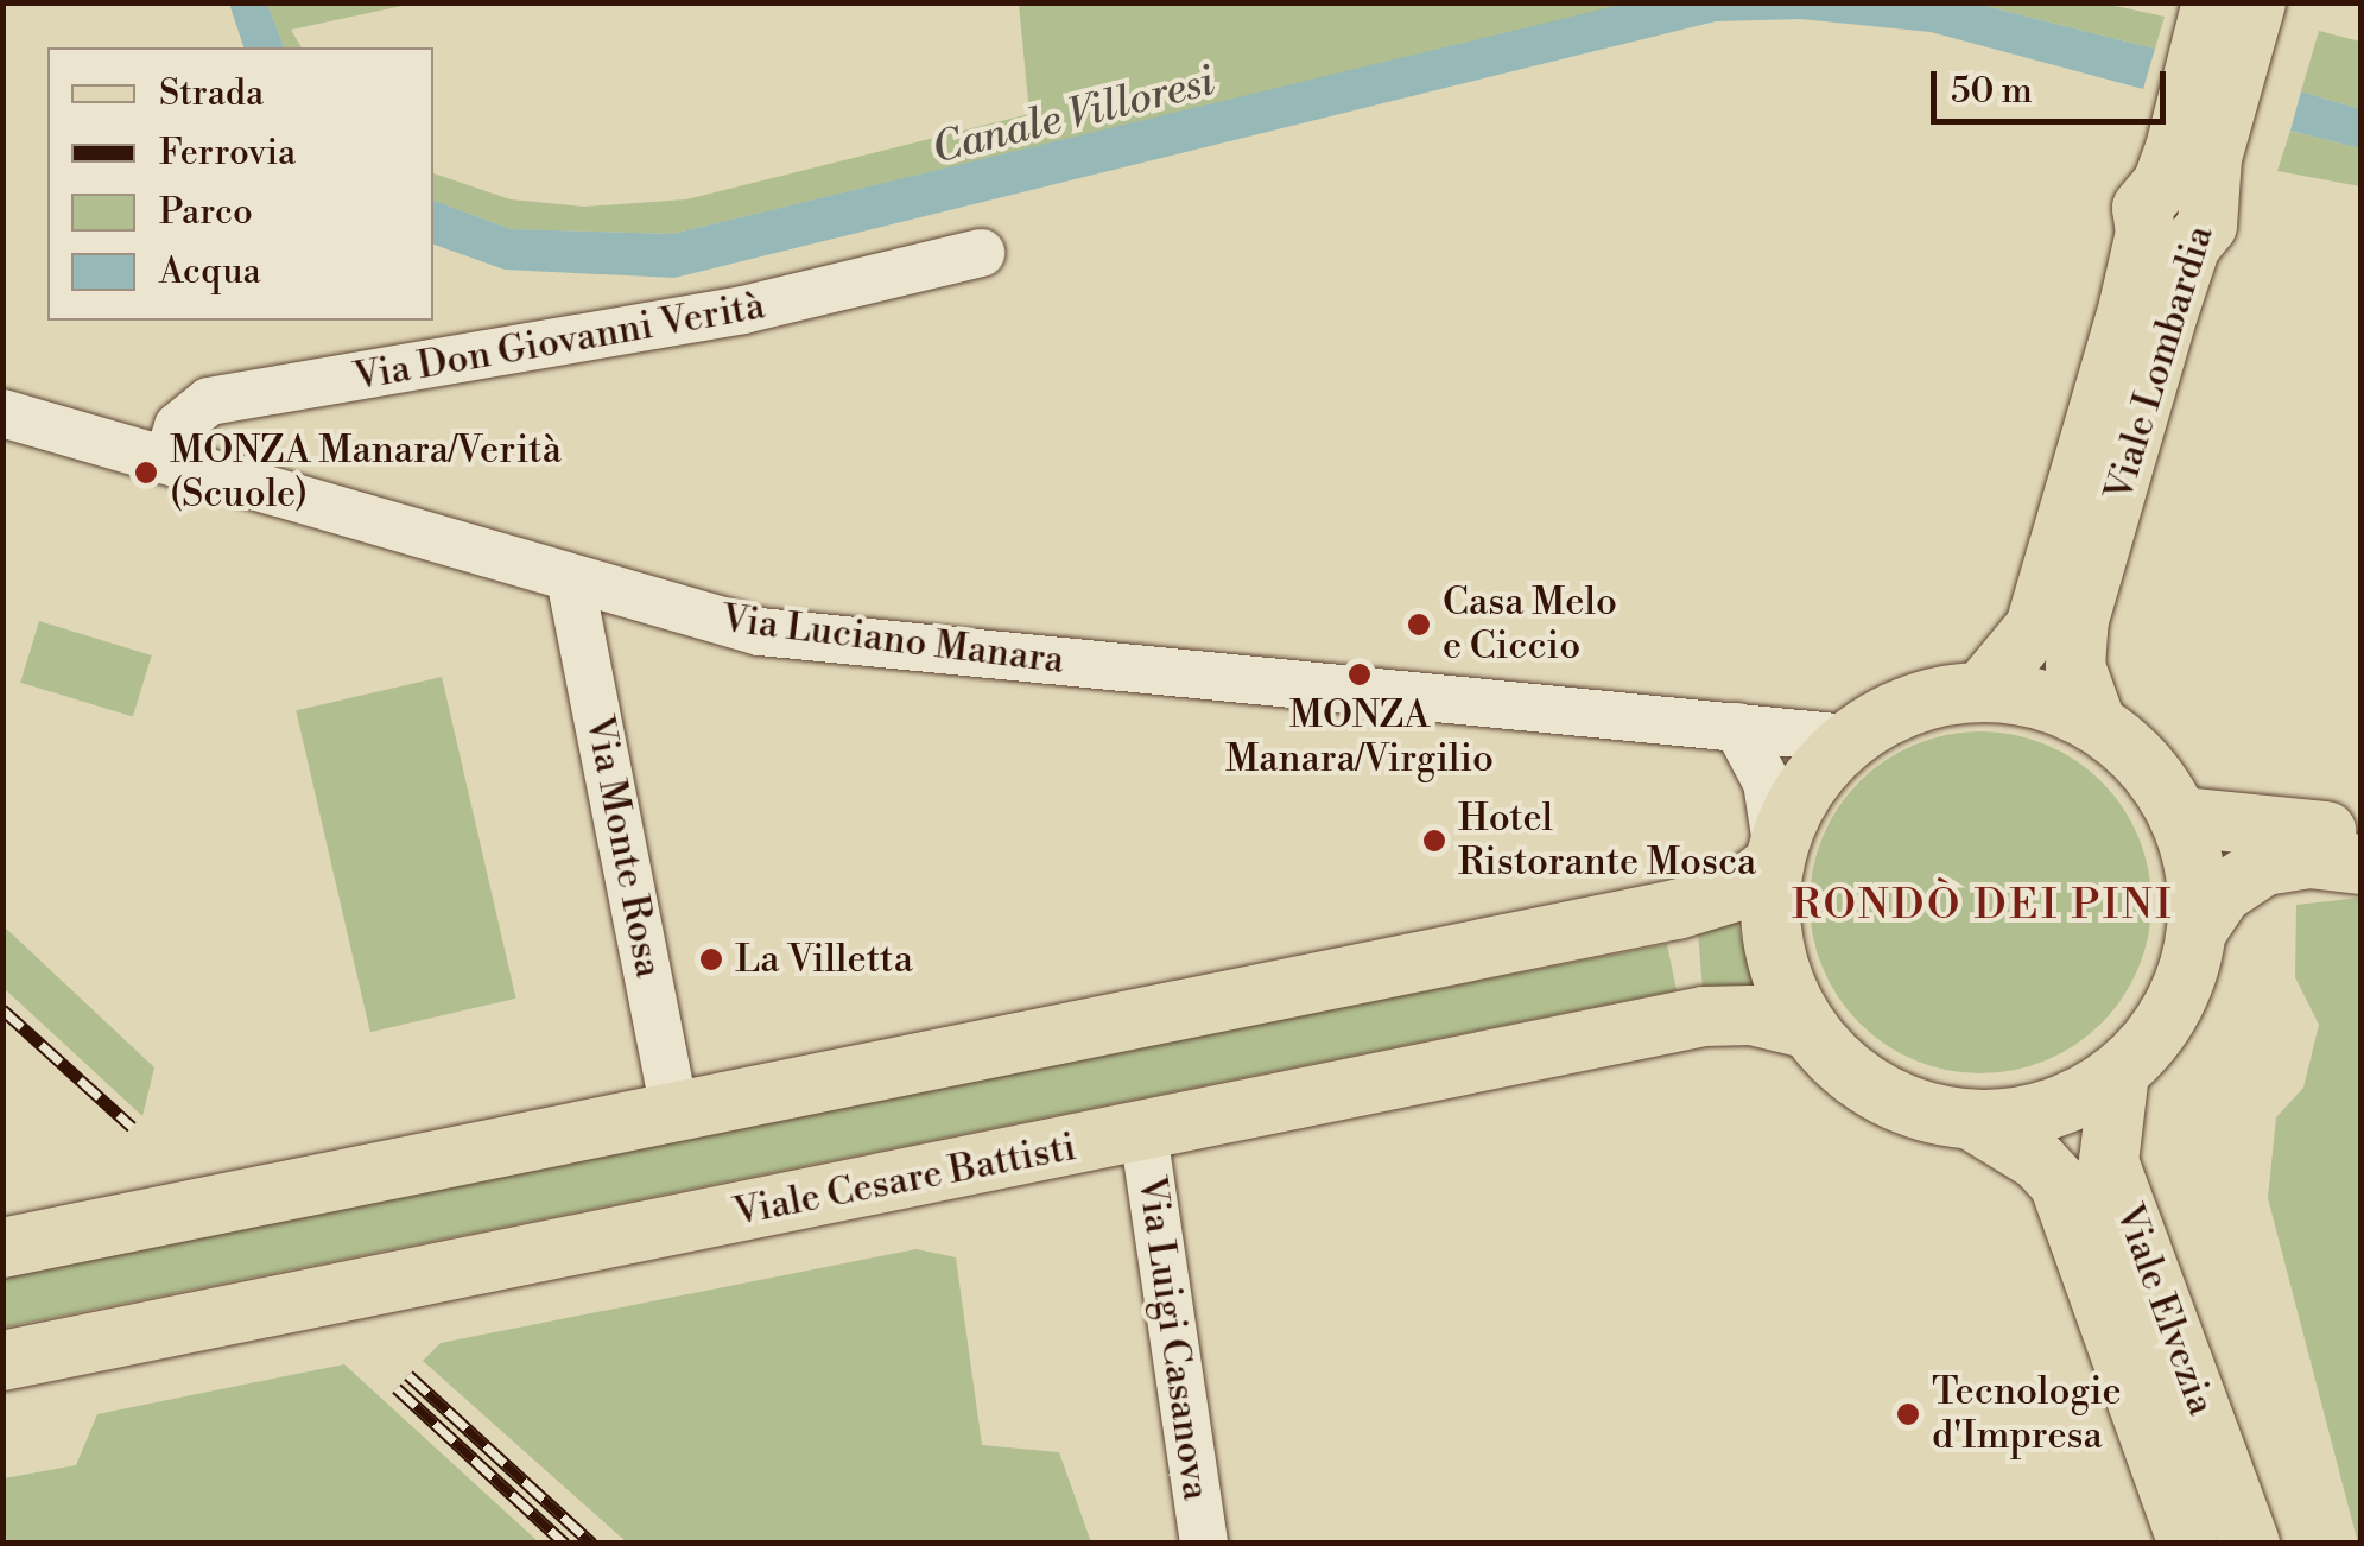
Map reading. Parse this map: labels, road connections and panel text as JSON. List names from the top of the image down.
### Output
{
  "streets": {
    "main road": ["Viale Lombardia", "Viale Cesare Battisti", "Viale Elvezia"],
    "street": [
      "Via Don Giovanni Verità",
      "Via Luciano Manara",
      "Via Monte Rosa",
      "Via Luigi Casanova"
    ]
  },
  "crossings": [
    ["Via Don Giovanni Verità", "Via Luciano Manara"],
    ["Via Luciano Manara", "Via Monte Rosa"],
    ["Viale Cesare Battisti", "Via Luigi Casanova"]
  ],
  "districts": ["RONDÒ DEI PINI"],
  "water": ["Canale Villoresi"],
  "places": [
    "MONZA Manara/Verità (Scuole)",
    "Casa Melo e Ciccio",
    "MONZA Manara/Virgilio",
    "Hotel Ristorante Mosca",
    "La Villetta",
    "Tecnologie d'Impresa"
  ],
  "legend": [
    "Strada",
    "Ferrovia",
    "Parco",
    "Acqua"
  ],
  "scale_bar": "50 m"
}
